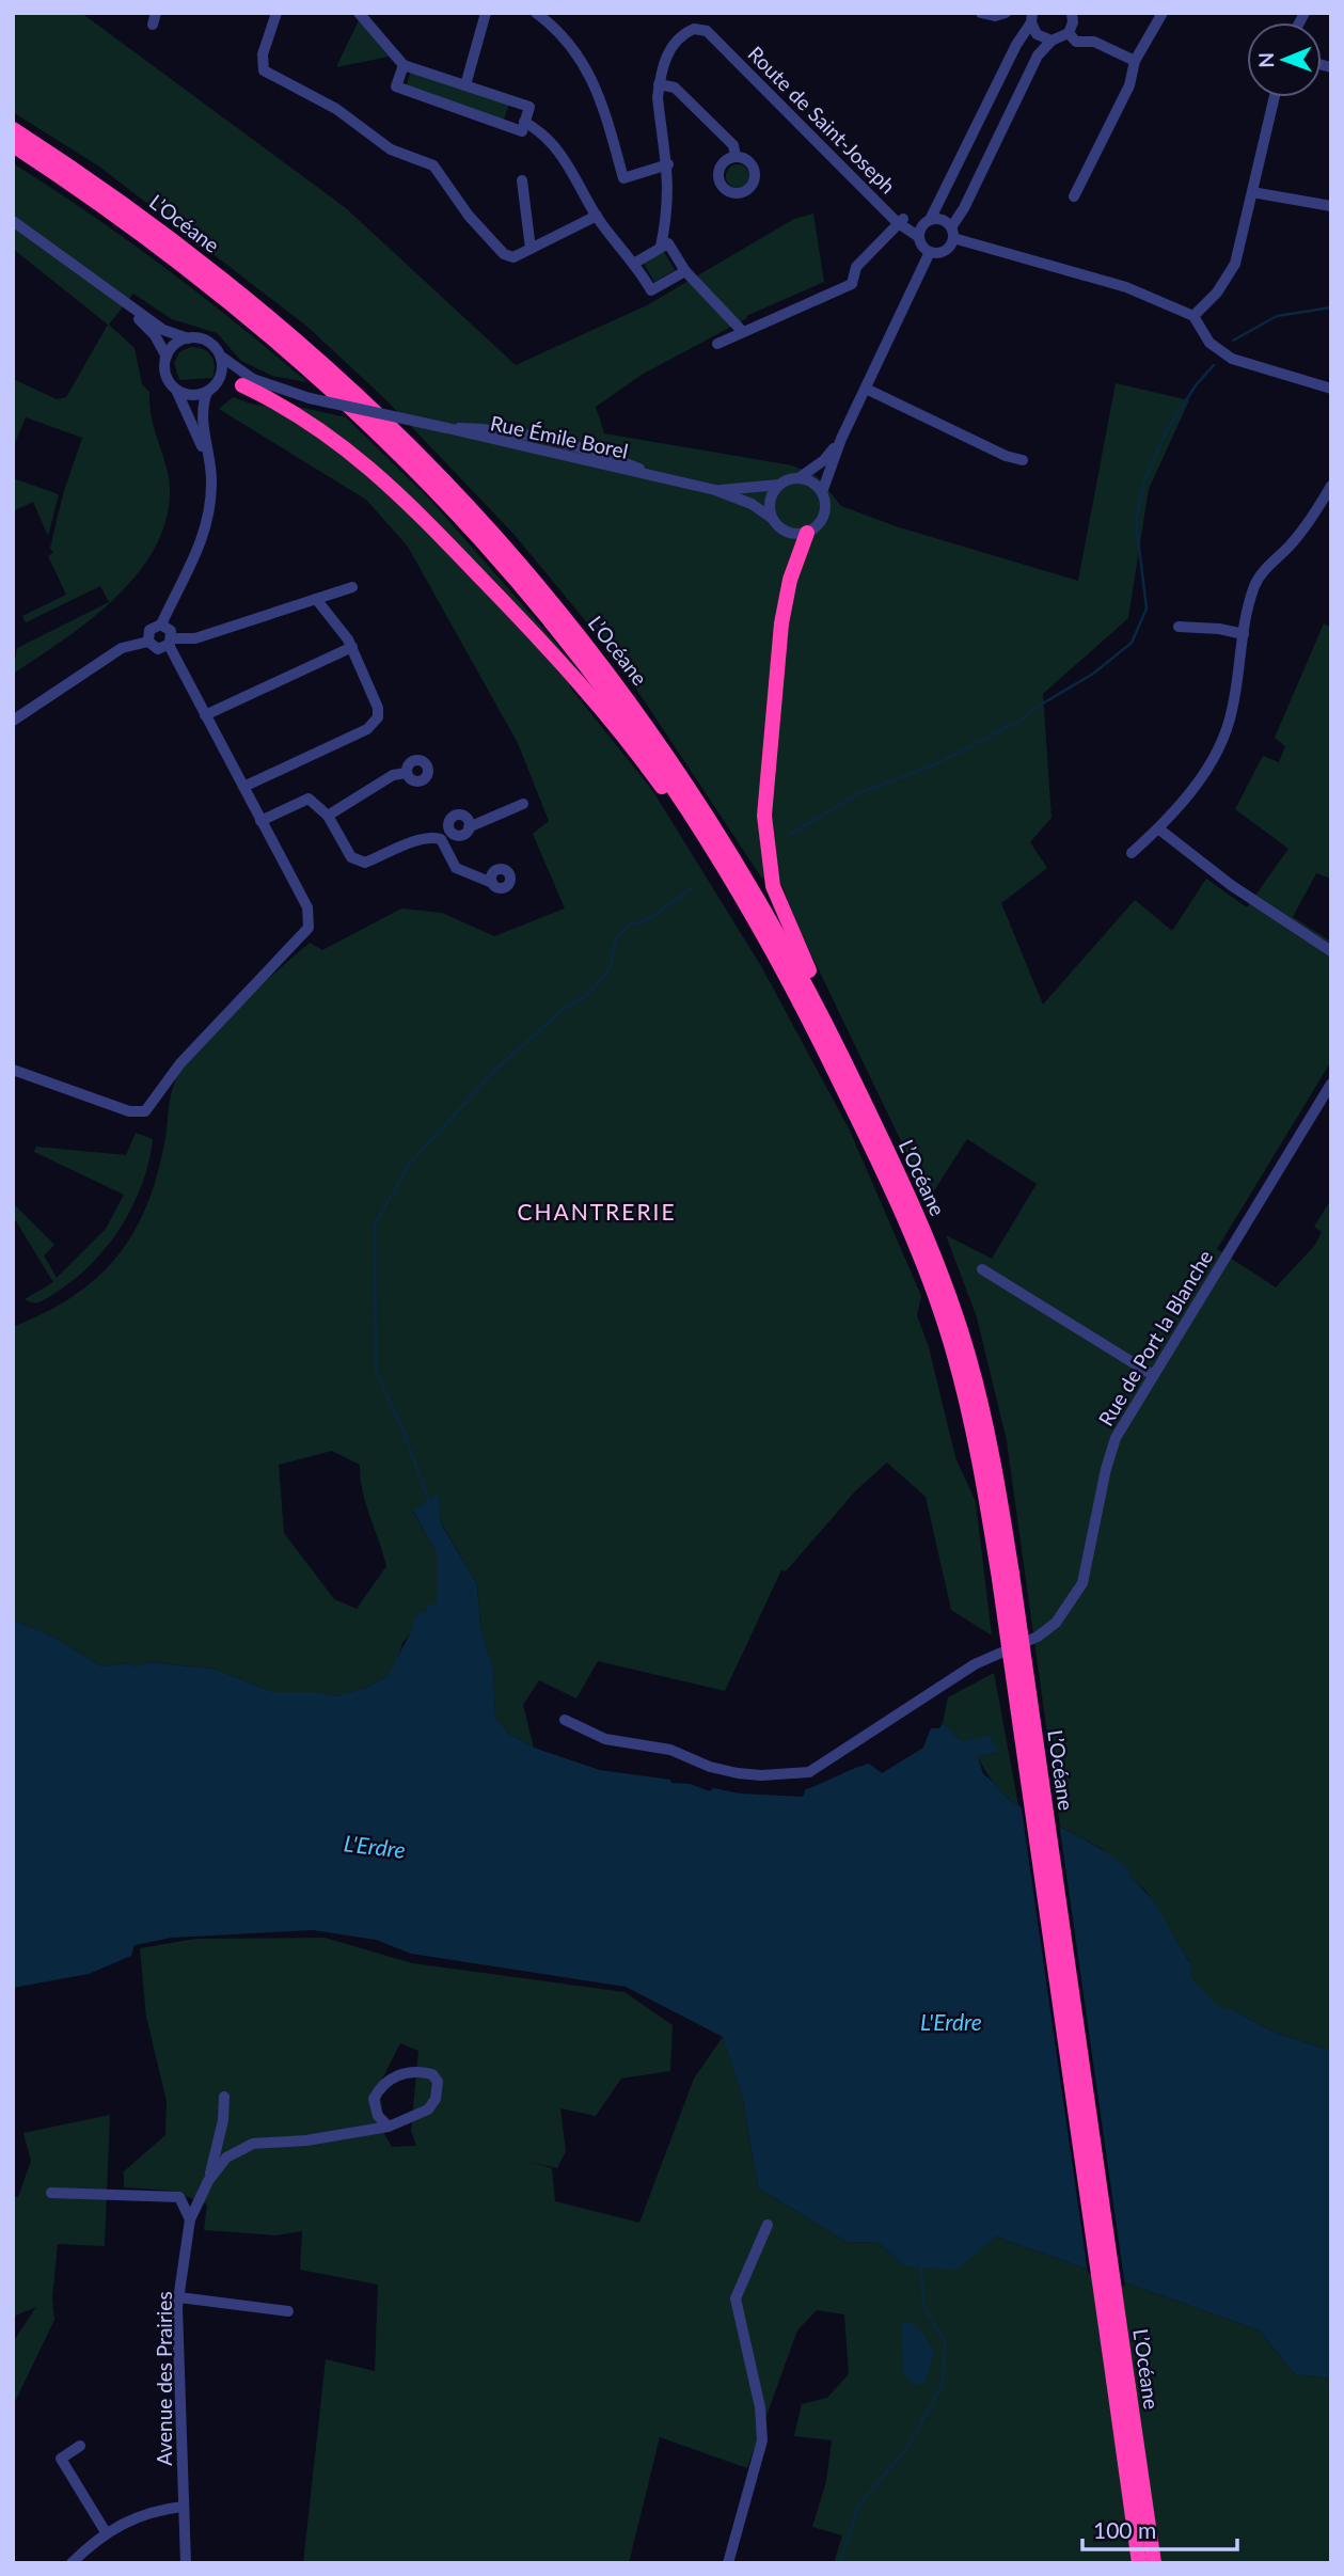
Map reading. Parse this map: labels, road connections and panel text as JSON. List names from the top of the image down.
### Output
{
  "streets": {
    "highway": ["L’Océane"],
    "street": [
      "Route de Saint-Joseph",
      "Rue Émile Borel",
      "Rue de Port la Blanche",
      "Avenue des Prairies"
    ]
  },
  "districts": ["CHANTRERIE"],
  "water": ["L'Erdre"],
  "scale_bar": "100 m",
  "north": "left"
}
